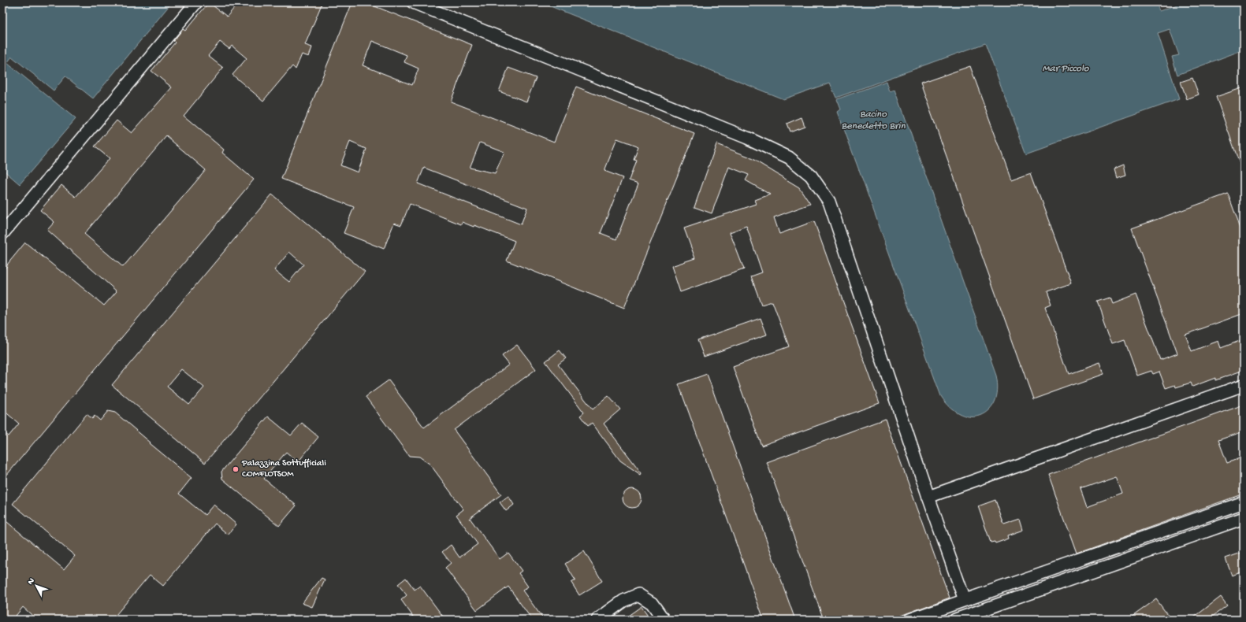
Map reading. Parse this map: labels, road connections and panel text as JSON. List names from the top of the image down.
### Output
{
  "water": ["Mar Piccolo", "Bacino Benedetto Brin"],
  "places": ["Palazzina Sottufficiali COMFLOTSOM"],
  "north": "top left"
}
